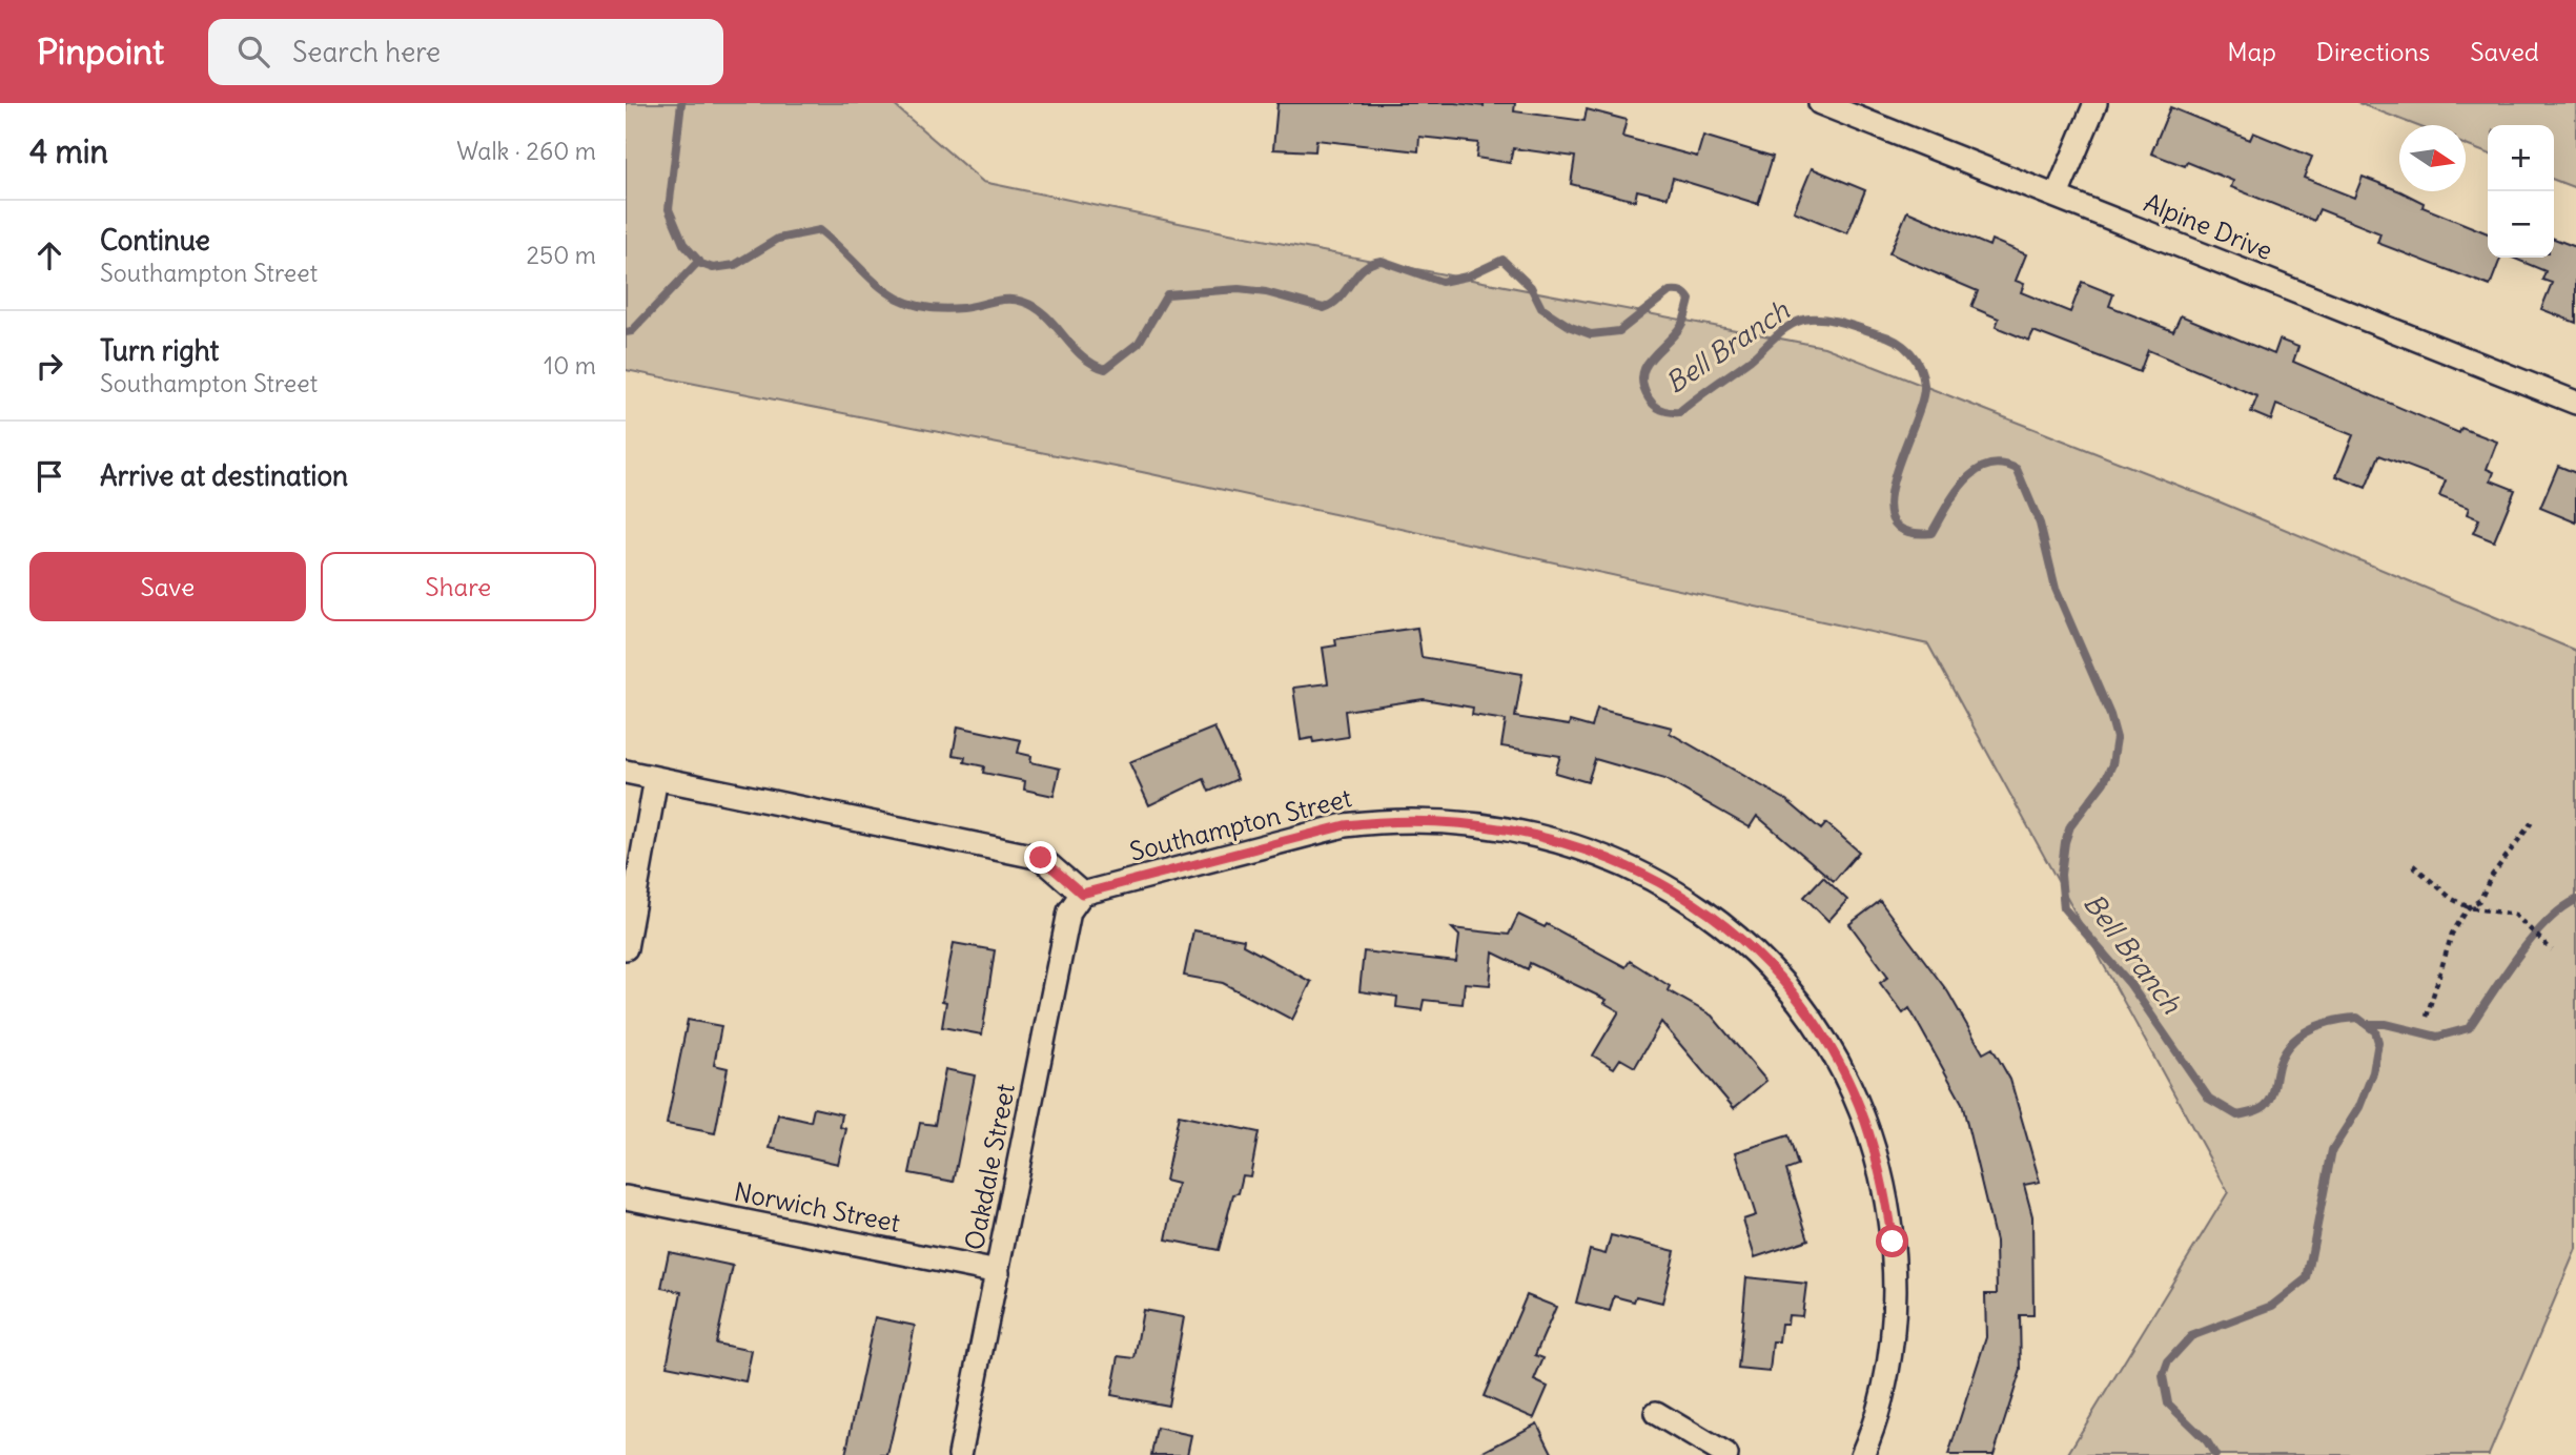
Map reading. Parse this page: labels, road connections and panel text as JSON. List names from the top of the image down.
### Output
{
  "streets": {
    "street": [
      "Alpine Drive",
      "Southampton Street",
      "Oakdale Street",
      "Norwich Street"
    ]
  },
  "crossings": [
    ["Southampton Street", "Oakdale Street"],
    ["Oakdale Street", "Norwich Street"]
  ],
  "water": ["Bell Branch"],
  "north": "right",
  "page": {
    "header": "Pinpoint",
    "search": "Search here",
    "nav": ["Map", "Directions", "Saved"],
    "heading": ["4 min", "Walk · 260 m"],
    "map_buttons": ["+", "−"],
    "list": [
      ["Continue", "Southampton Street", "250 m"],
      ["Turn right", "Southampton Street", "10 m"],
      "Arrive at destination"
    ],
    "buttons": ["Save", "Share"]
  }
}
